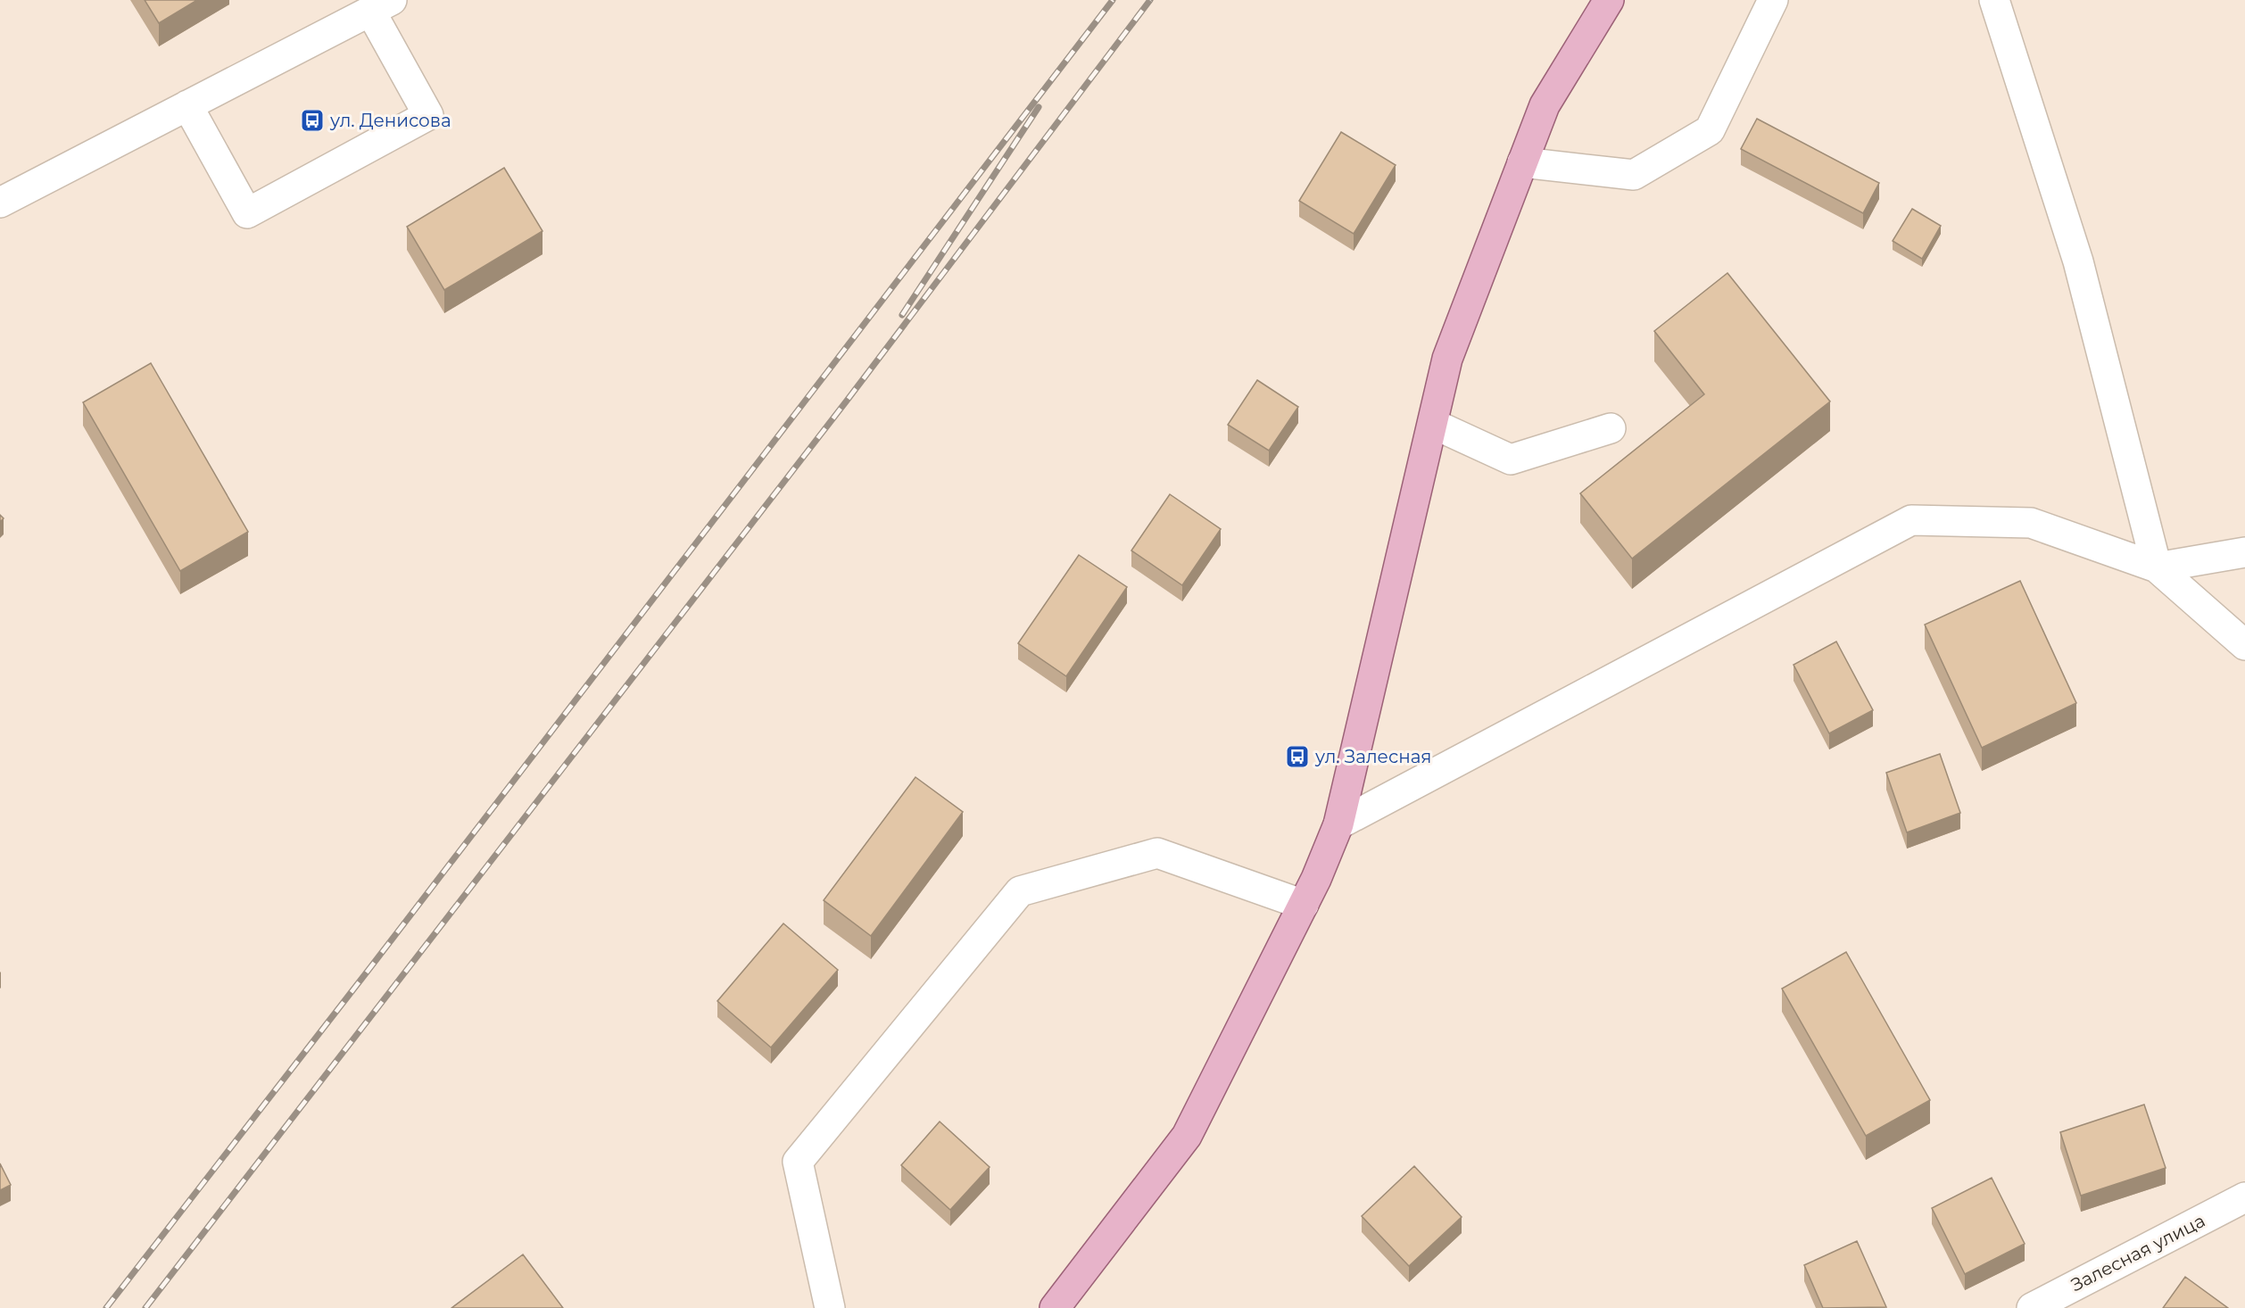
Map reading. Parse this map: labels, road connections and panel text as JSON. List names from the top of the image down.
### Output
{
  "streets": {
    "street": ["Залесная улица"]
  },
  "places": {
    "bus stop": ["ул. Денисова", "ул. Залесная"]
  }
}
